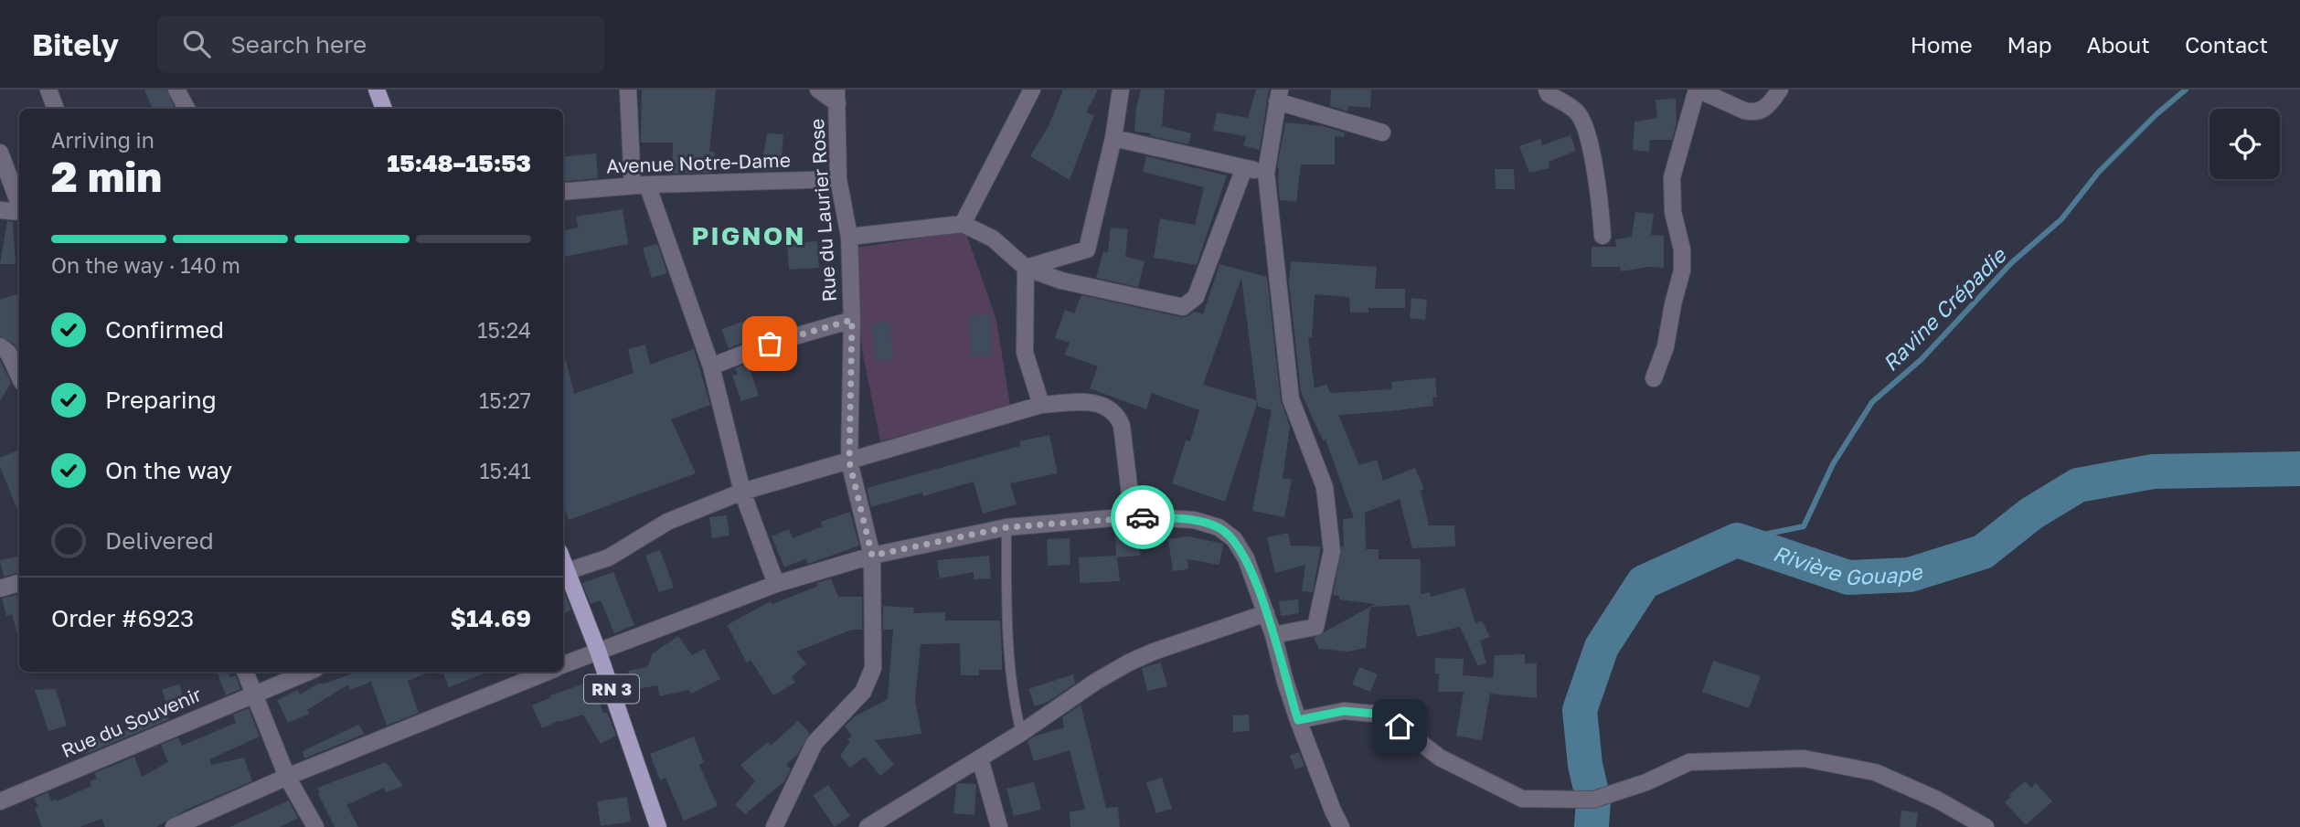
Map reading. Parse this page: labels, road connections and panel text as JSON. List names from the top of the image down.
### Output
{
  "streets": {
    "main road": ["RN 3"],
    "street": ["Avenue Notre-Dame", "Rue du Laurier Rose", "Rue du Souvenir"]
  },
  "crossings": [
    ["Avenue Notre-Dame", "Rue du Laurier Rose"]
  ],
  "districts": ["PIGNON"],
  "water": ["Ravine Crépadie", "Rivière Gouape"],
  "page": {
    "header": "Bitely",
    "search": "Search here",
    "nav": [
      "Home",
      "Map",
      "About",
      "Contact"
    ],
    "heading": ["2 min", "Arriving in", "15:48–15:53"],
    "panel": ["Order #6923", "$14.69"],
    "bar": "On the way · 140 m",
    "list": [
      ["Confirmed", "15:24"],
      ["Preparing", "15:27"],
      ["On the way", "15:41"],
      "Delivered"
    ]
  }
}
